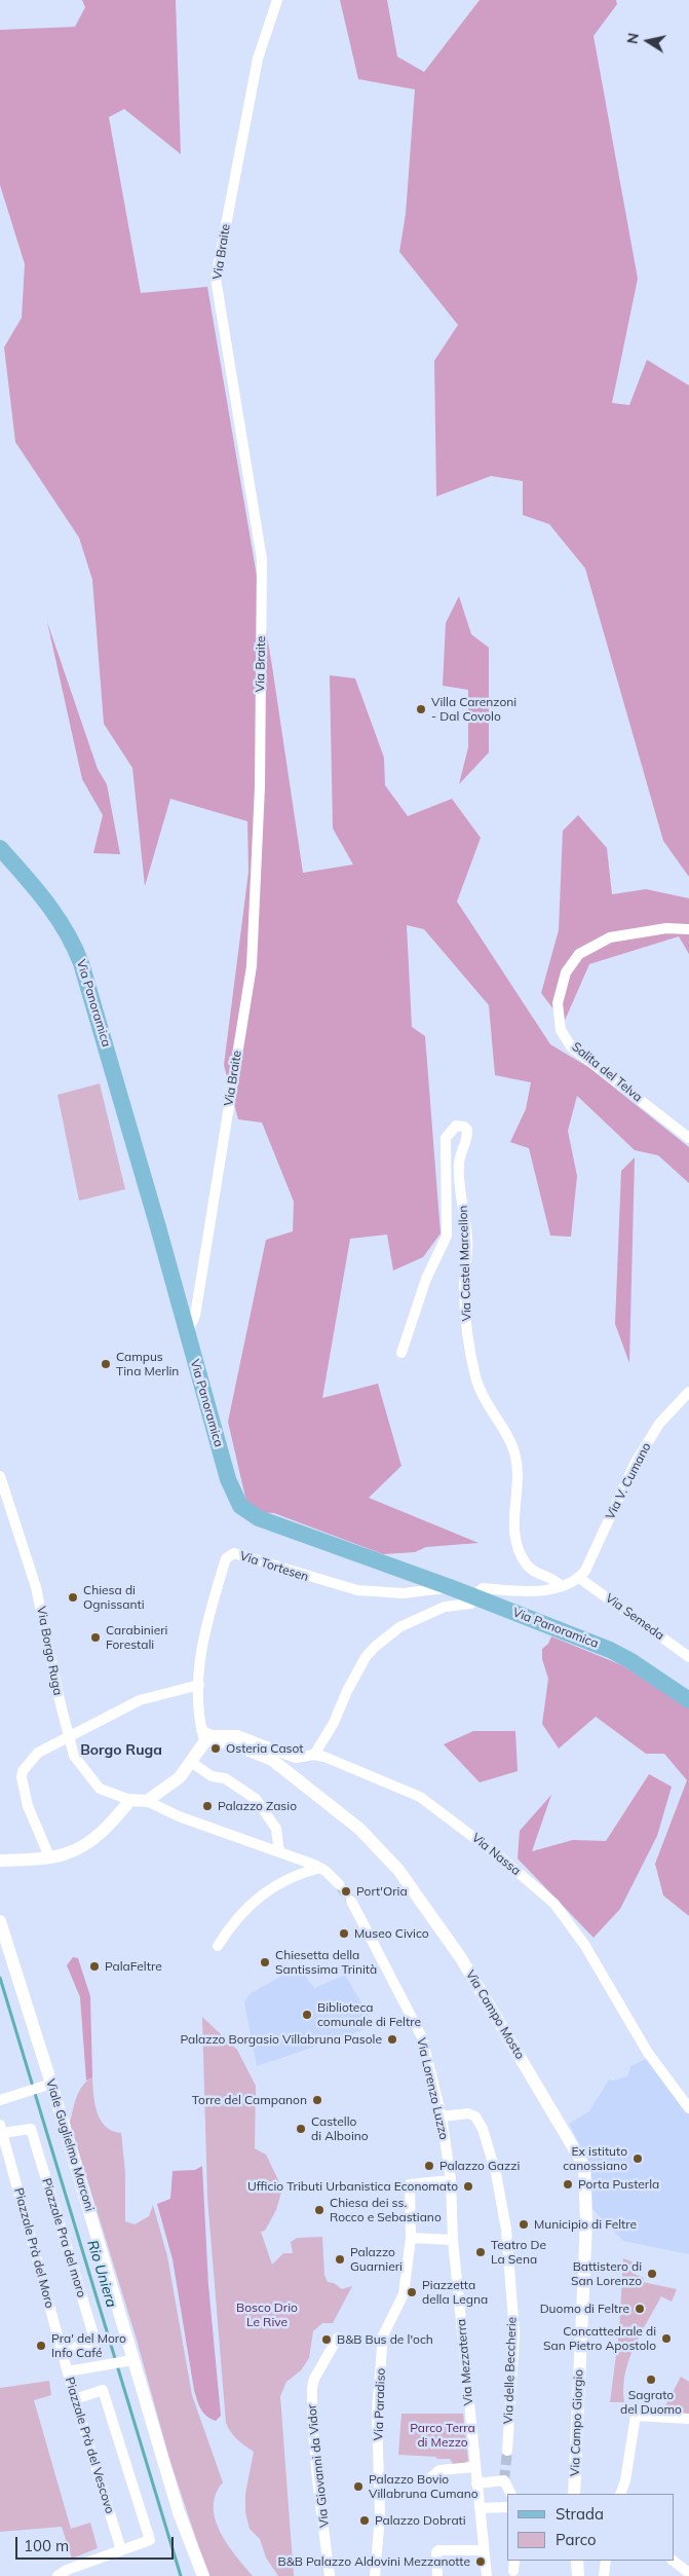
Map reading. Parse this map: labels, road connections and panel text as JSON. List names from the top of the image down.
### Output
{
  "streets": {
    "main road": ["Via Panoramica"],
    "street": [
      "Via Braite",
      "Salita del Telva",
      "Via Castel Marcellon",
      "Via V. Cumano",
      "Via Tortesen",
      "Via Semeda",
      "Via Borgo Ruga",
      "Via Nassa",
      "Via Campo Mosto",
      "Via Lorenzo Luzzo",
      "Viale Guglielmo Marconi",
      "Piazzale Pra del moro",
      "Piazzale Prà del Moro",
      "Via Mezzaterra",
      "Via delle Beccherie",
      "Via Paradiso",
      "Via Campo Giorgio",
      "Piazzale Prà del Vescovo",
      "Via Giovanni da Vidor"
    ]
  },
  "crossings": [
    ["Via Braite", "Via Panoramica"],
    ["Via Panoramica", "Via Tortesen"],
    ["Via V. Cumano", "Via Semeda"],
    ["Via Tortesen", "Via Nassa"],
    ["Via Tortesen", "Via Campo Mosto"],
    ["Via Nassa", "Via Campo Mosto"],
    ["Via Campo Mosto", "Via Campo Giorgio"],
    ["Via Lorenzo Luzzo", "Via Mezzaterra"],
    ["Via Lorenzo Luzzo", "Via delle Beccherie"],
    ["Via Lorenzo Luzzo", "Via Paradiso"],
    ["Piazzale Pra del moro", "Piazzale Prà del Moro"],
    ["Piazzale Prà del Moro", "Piazzale Prà del Vescovo"]
  ],
  "districts": ["Borgo Ruga"],
  "water": ["Rio Uniera"],
  "parks": ["Bosco Drio Le Rive", "Parco Terra di Mezzo"],
  "places": [
    "Villa Carenzoni - Dal Covolo",
    "Campus Tina Merlin",
    "Chiesa di Ognissanti",
    "Carabinieri Forestali",
    "Osteria Casot",
    "Palazzo Zasio",
    "Port'Oria",
    "Museo Civico",
    "Chiesetta della Santissima Trinità",
    "PalaFeltre",
    "Biblioteca comunale di Feltre",
    "Palazzo Borgasio Villabruna Pasole",
    "Torre del Campanon",
    "Castello di Alboino",
    "Ex istituto canossiano",
    "Palazzo Gazzi",
    "Porta Pusterla",
    "Ufficio Tributi Urbanistica Economato",
    "Chiesa dei ss. Rocco e Sebastiano",
    "Municipio di Feltre",
    "Teatro De La Sena",
    "Palazzo Guarnieri",
    "Battistero di San Lorenzo",
    "Piazzetta della Legna",
    "Duomo di Feltre",
    "Concattedrale di San Pietro Apostolo",
    "B&B Bus de l'och",
    "Pra' del Moro Info Café",
    "Sagrato del Duomo",
    "Palazzo Bovio Villabruna Cumano",
    "Palazzo Dobrati",
    "B&B Palazzo Aldovini Mezzanotte"
  ],
  "legend": ["Strada", "Parco"],
  "scale_bar": "100 m",
  "north": "left"
}
